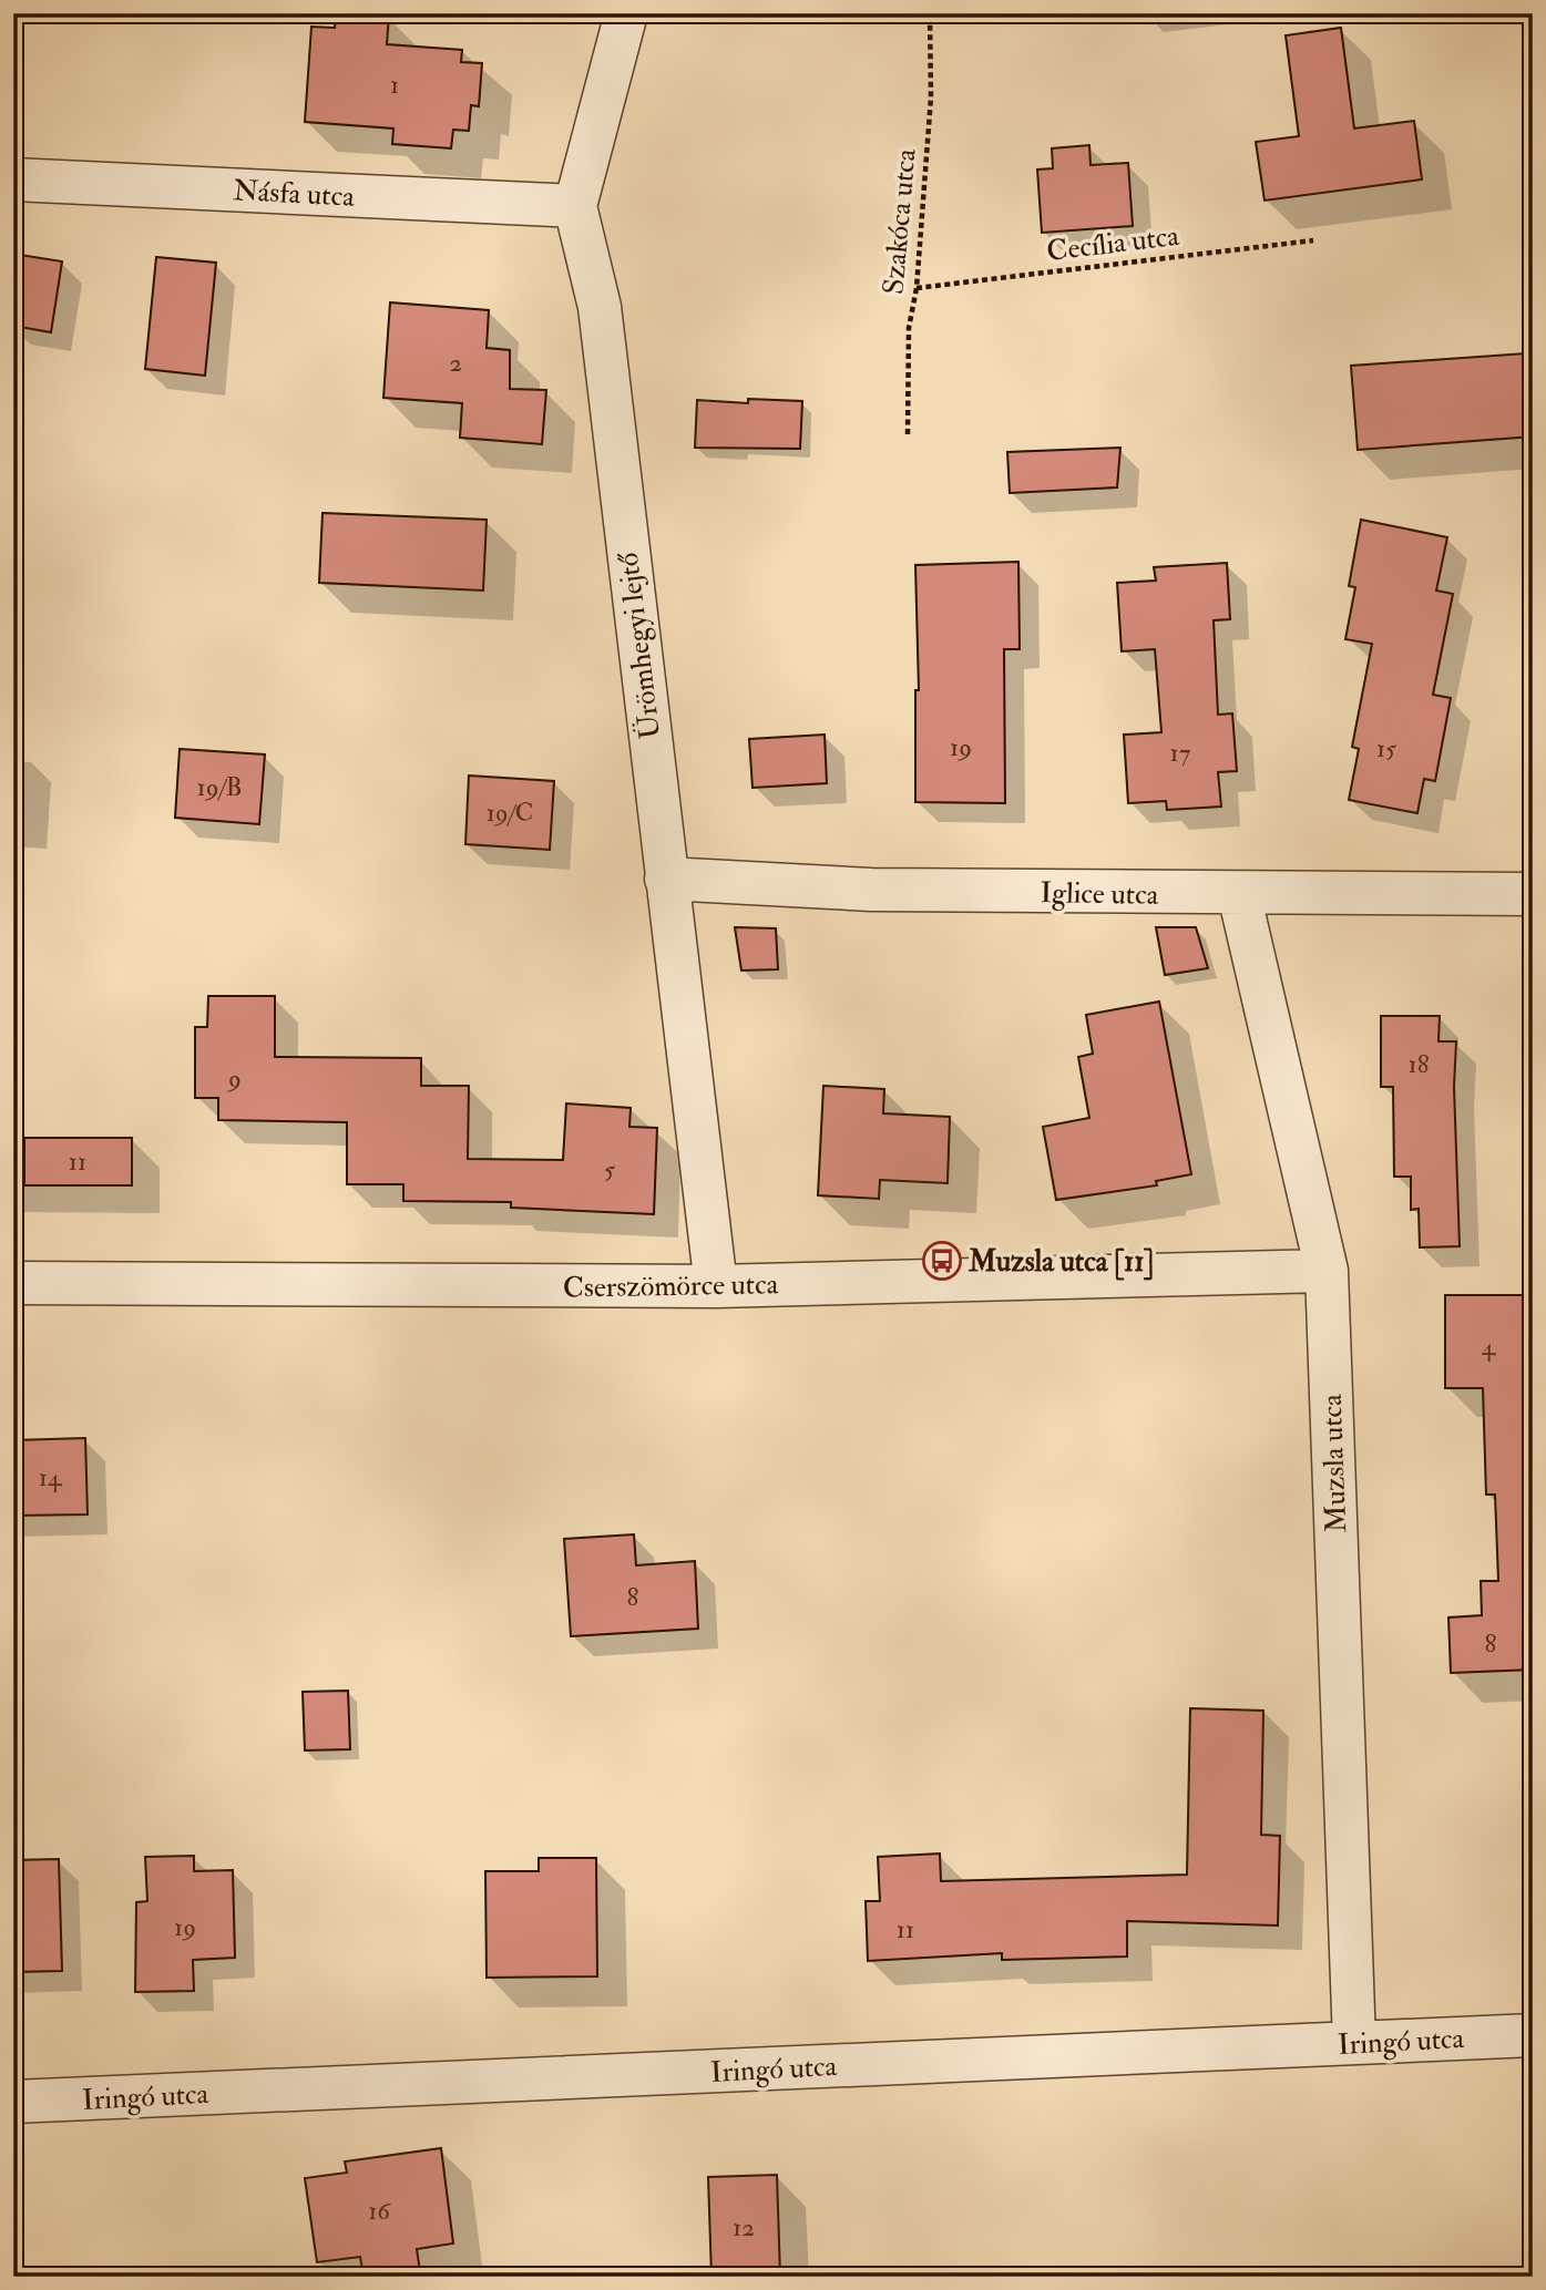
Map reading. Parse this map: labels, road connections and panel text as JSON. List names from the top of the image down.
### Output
{
  "streets": {
    "street": [
      "Násfa utca",
      "Ürömhegyi lejtő",
      "Iglice utca",
      "Cserszömörce utca",
      "Muzsla utca",
      "Iringó utca"
    ],
    "path": ["Szakóca utca", "Cecília utca"]
  },
  "crossings": [
    ["Násfa utca", "Ürömhegyi lejtő"],
    ["Szakóca utca", "Cecília utca"],
    ["Ürömhegyi lejtő", "Iglice utca"],
    ["Ürömhegyi lejtő", "Cserszömörce utca"],
    ["Iglice utca", "Muzsla utca"],
    ["Cserszömörce utca", "Muzsla utca"],
    ["Muzsla utca", "Iringó utca"]
  ],
  "places": {
    "bus stop": ["Muzsla utca [11]"]
  },
  "house_numbers": [
    "1",
    "2",
    "19",
    "15",
    "17",
    "19/B",
    "19/C",
    "18",
    "9",
    "11",
    "5",
    "4",
    "14",
    "8",
    "8",
    "19",
    "11",
    "16",
    "12"
  ]
}
